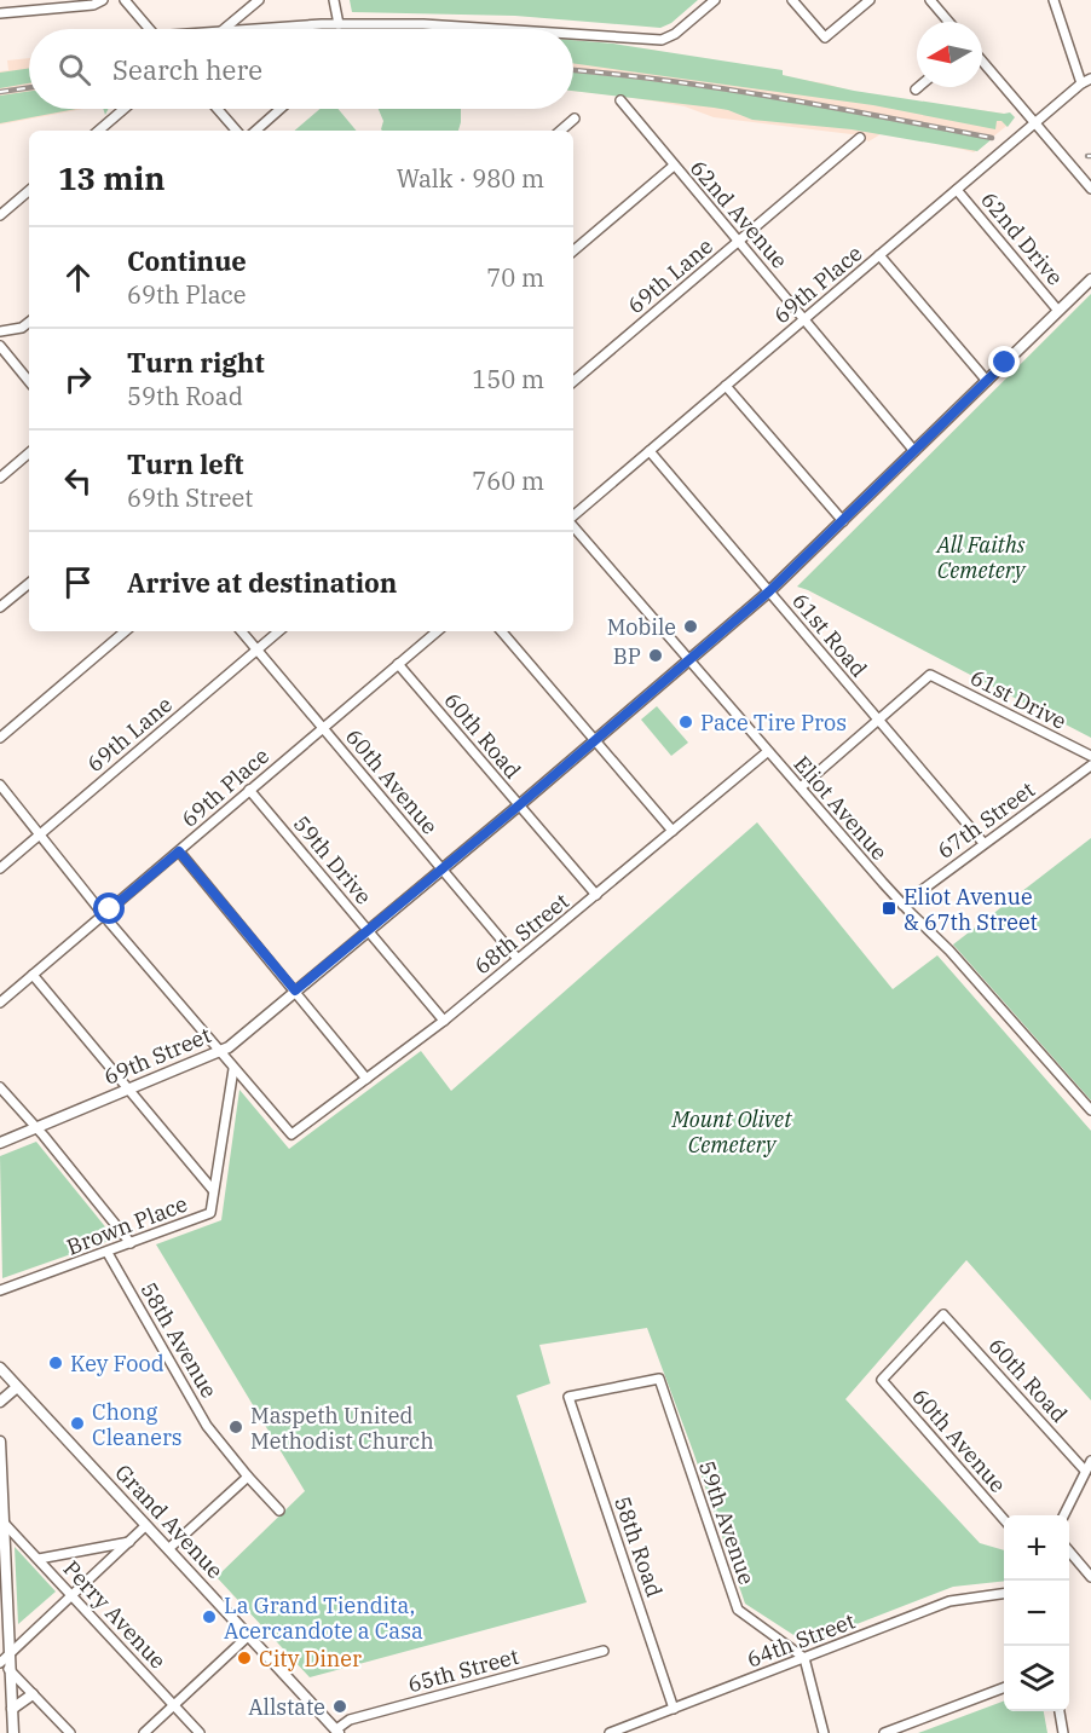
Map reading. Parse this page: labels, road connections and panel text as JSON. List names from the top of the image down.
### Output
{
  "streets": {
    "main road": ["69th Street", "Grand Avenue"],
    "street": [
      "62nd Avenue",
      "62nd Drive",
      "69th Lane",
      "69th Place",
      "61st Road",
      "61st Drive",
      "60th Road",
      "60th Avenue",
      "Eliot Avenue",
      "67th Street",
      "59th Drive",
      "68th Street",
      "Brown Place",
      "58th Avenue",
      "59th Avenue",
      "58th Road",
      "Perry Avenue",
      "64th Street",
      "65th Street"
    ]
  },
  "crossings": [
    ["62nd Avenue", "69th Lane"],
    ["62nd Avenue", "69th Place"],
    ["62nd Avenue", "69th Street"],
    ["62nd Drive", "69th Place"],
    ["62nd Drive", "69th Street"],
    ["69th Lane", "60th Avenue"],
    ["69th Place", "61st Road"],
    ["69th Place", "60th Road"],
    ["69th Place", "60th Avenue"],
    ["69th Place", "59th Drive"],
    ["61st Road", "61st Drive"],
    ["61st Road", "67th Street"],
    ["61st Road", "69th Street"],
    ["60th Road", "60th Avenue"],
    ["60th Road", "68th Street"],
    ["60th Road", "69th Street"],
    ["60th Avenue", "68th Street"],
    ["60th Avenue", "69th Street"],
    ["Eliot Avenue", "67th Street"],
    ["Eliot Avenue", "68th Street"],
    ["Eliot Avenue", "69th Street"],
    ["59th Drive", "68th Street"],
    ["59th Drive", "69th Street"],
    ["68th Street", "Brown Place"],
    ["Brown Place", "58th Avenue"],
    ["Grand Avenue", "65th Street"],
    ["59th Avenue", "58th Road"],
    ["59th Avenue", "64th Street"],
    ["58th Road", "64th Street"]
  ],
  "parks": ["All Faiths Cemetery", "Mount Olivet Cemetery"],
  "places": {
    "other": [
      "Mobile",
      "BP",
      "Pace Tire Pros",
      "Key Food",
      "Chong Cleaners",
      "Maspeth United Methodist Church",
      "La Grand Tiendita, Acercandote a Casa",
      "City Diner",
      "Allstate"
    ],
    "transit": ["Eliot Avenue & 67th Street"]
  },
  "north": "left",
  "page": {
    "search": "Search here",
    "heading": ["13 min", "Walk · 980 m"],
    "list": [
      ["Continue", "69th Place", "70 m"],
      ["Turn right", "59th Road", "150 m"],
      ["Turn left", "69th Street", "760 m"],
      "Arrive at destination"
    ],
    "map_buttons": ["+", "−"]
  }
}
